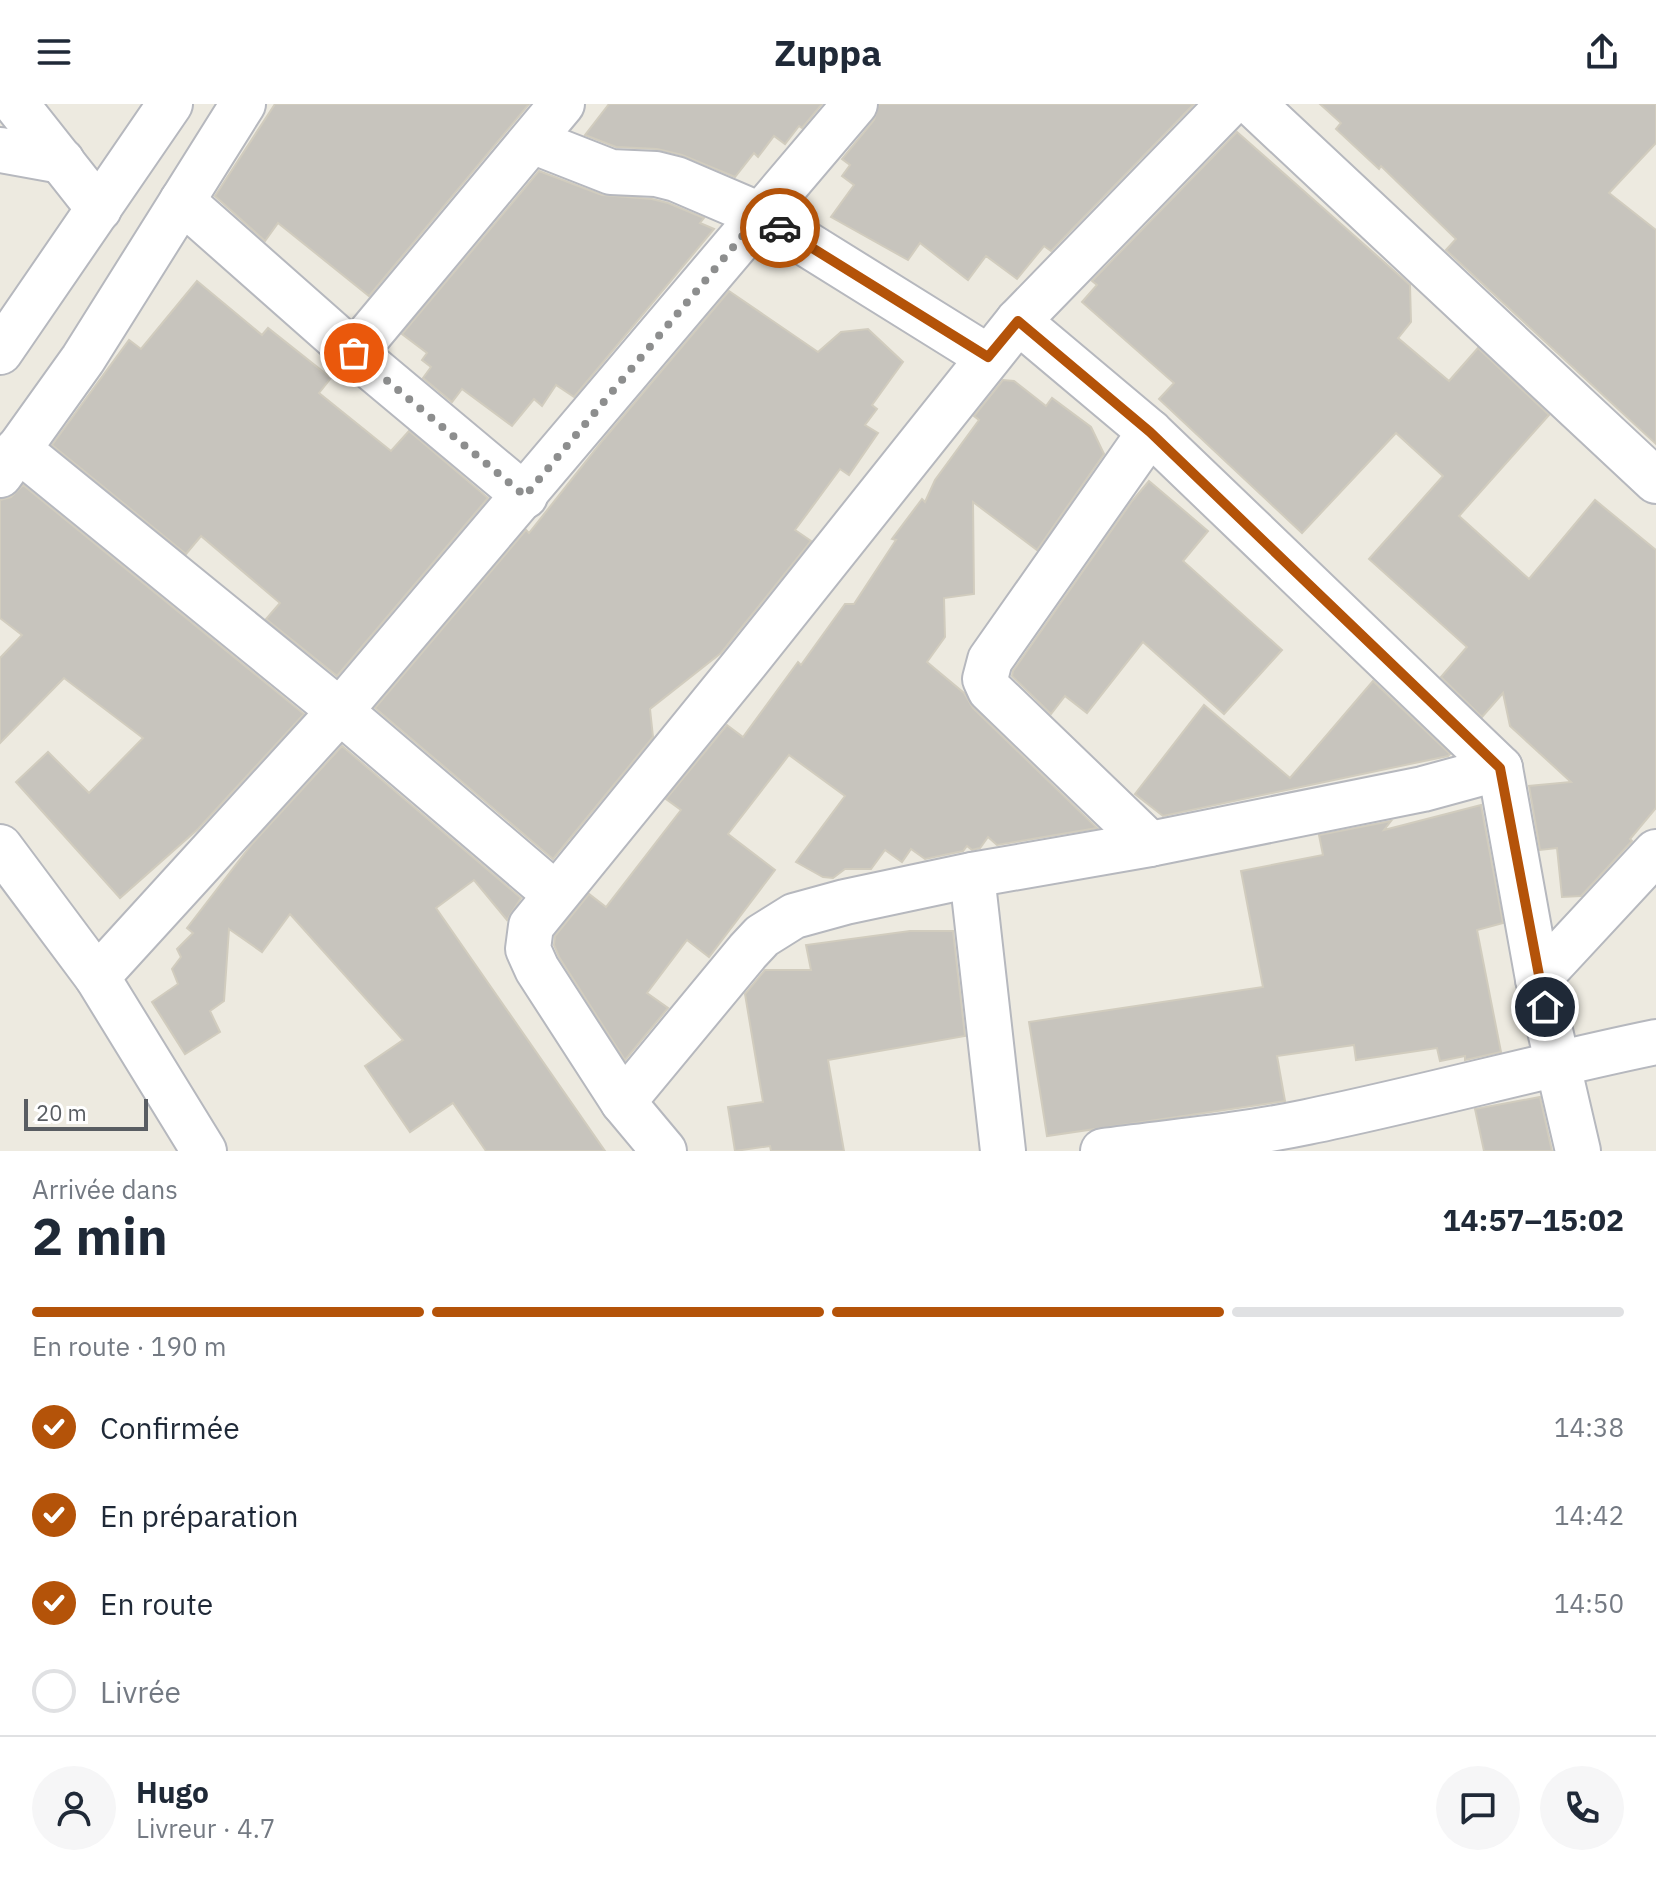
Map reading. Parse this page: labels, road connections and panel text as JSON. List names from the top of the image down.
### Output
{
  "scale_bar": "20 m",
  "page": {
    "header": "Zuppa",
    "scale": "20 m",
    "heading": ["2 min", "Arrivée dans", "14:57–15:02"],
    "panel": ["Hugo", "Livreur · 4.7"],
    "bar": "En route · 190 m",
    "list": [
      ["Confirmée", "14:38"],
      ["En préparation", "14:42"],
      ["En route", "14:50"],
      "Livrée"
    ]
  }
}
